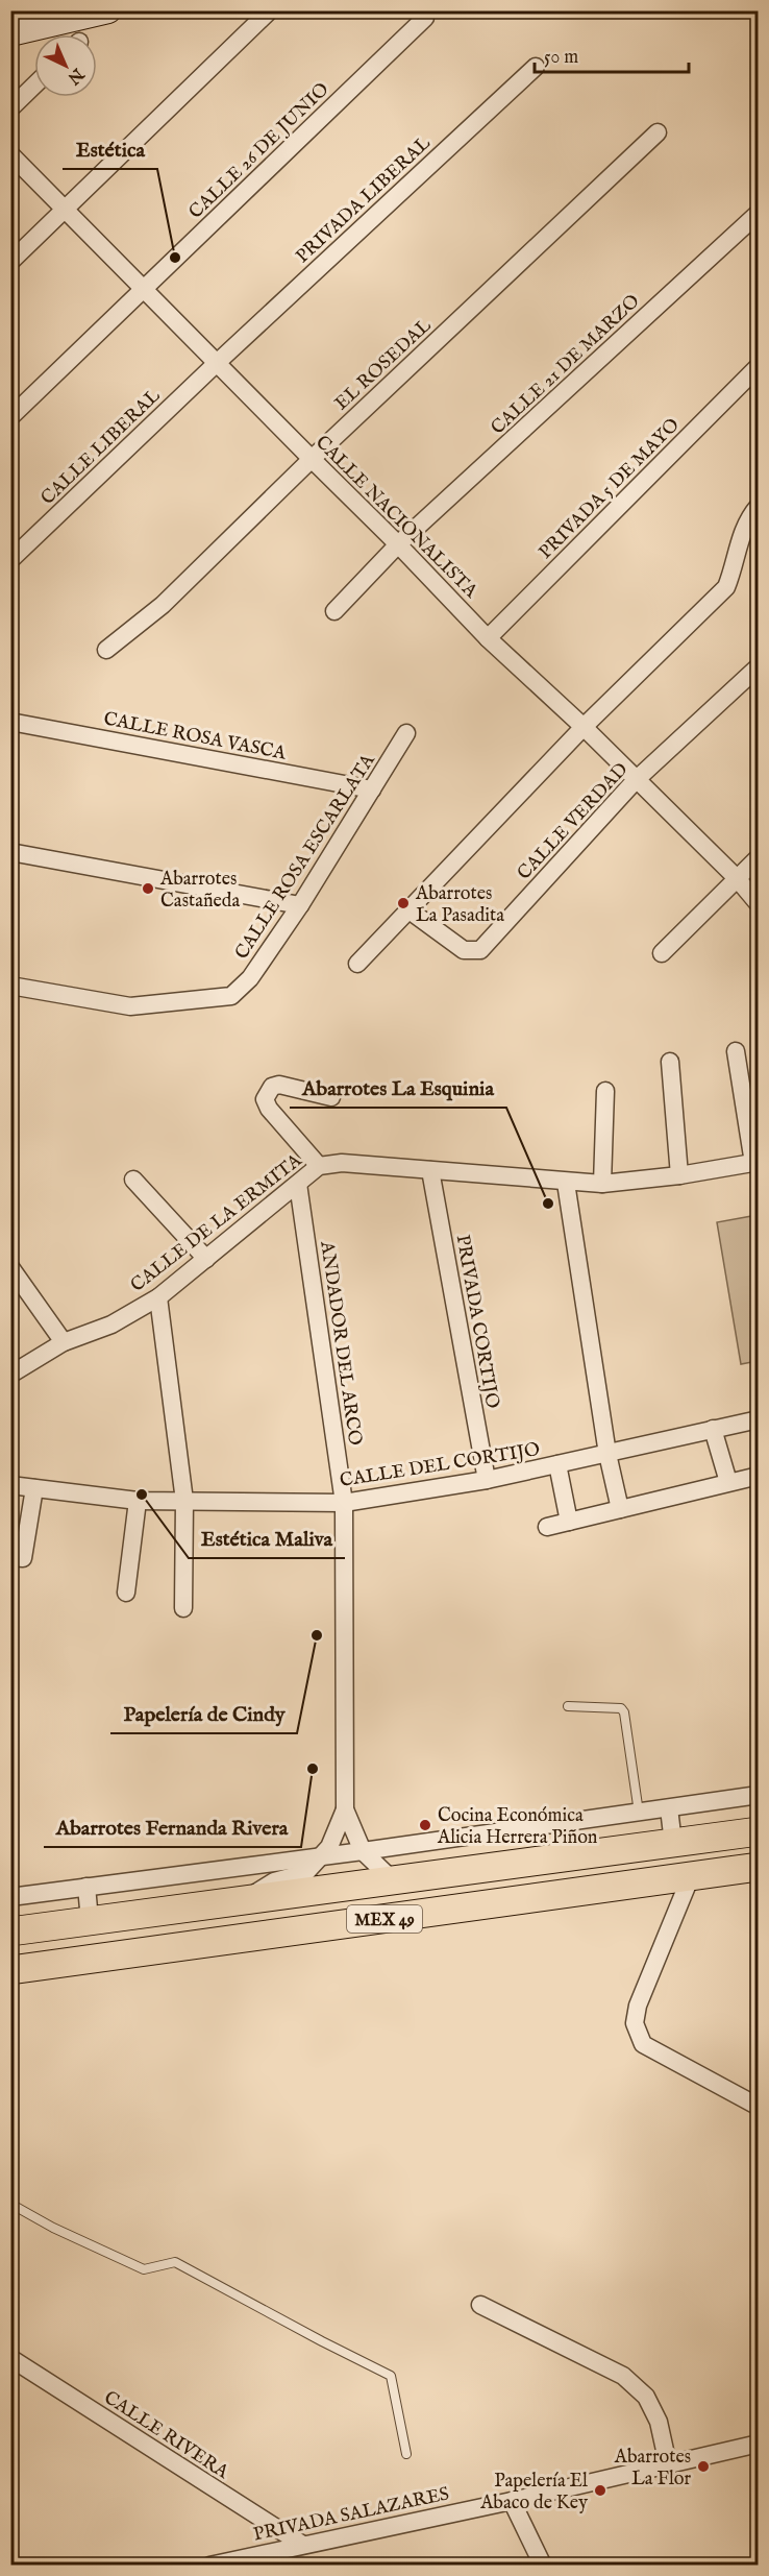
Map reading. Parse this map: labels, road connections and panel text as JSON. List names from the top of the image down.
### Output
{
  "streets": {
    "main road": ["MEX 49"],
    "street": [
      "CALLE 26 DE JUNIO",
      "PRIVADA LIBERAL",
      "EL ROSEDAL",
      "CALLE 21 DE MARZO",
      "CALLE LIBERAL",
      "PRIVADA 5 DE MAYO",
      "CALLE NACIONALISTA",
      "CALLE ROSA VASCA",
      "CALLE VERDAD",
      "CALLE ROSA ESCARLATA",
      "CALLE DE LA ERMITA",
      "PRIVADA CORTIJO",
      "ANDADOR DEL ARCO",
      "CALLE DEL CORTIJO",
      "CALLE RIVERA",
      "PRIVADA SALAZARES"
    ]
  },
  "crossings": [
    ["CALLE 26 DE JUNIO", "CALLE NACIONALISTA"],
    ["PRIVADA LIBERAL", "CALLE LIBERAL"],
    ["PRIVADA LIBERAL", "CALLE NACIONALISTA"],
    ["EL ROSEDAL", "CALLE NACIONALISTA"],
    ["CALLE 21 DE MARZO", "CALLE NACIONALISTA"],
    ["CALLE LIBERAL", "CALLE NACIONALISTA"],
    ["PRIVADA 5 DE MAYO", "CALLE NACIONALISTA"],
    ["CALLE NACIONALISTA", "CALLE VERDAD"],
    ["CALLE ROSA VASCA", "CALLE ROSA ESCARLATA"],
    ["CALLE DE LA ERMITA", "PRIVADA CORTIJO"],
    ["CALLE DE LA ERMITA", "ANDADOR DEL ARCO"],
    ["PRIVADA CORTIJO", "CALLE DEL CORTIJO"],
    ["ANDADOR DEL ARCO", "CALLE DEL CORTIJO"],
    ["ANDADOR DEL ARCO", "MEX 49"],
    ["CALLE RIVERA", "PRIVADA SALAZARES"]
  ],
  "places": [
    "Estética",
    "Abarrotes Castañeda",
    "Abarrotes La Pasadita",
    "Abarrotes La Esquinia",
    "Estética Maliva",
    "Papelería de Cindy",
    "Abarrotes Fernanda Rivera",
    "Cocina Económica Alicia Herrera Piñon",
    "Abarrotes La Flor",
    "Papelería El Abaco de Key"
  ],
  "scale_bar": "50 m",
  "north": "bottom right"
}
